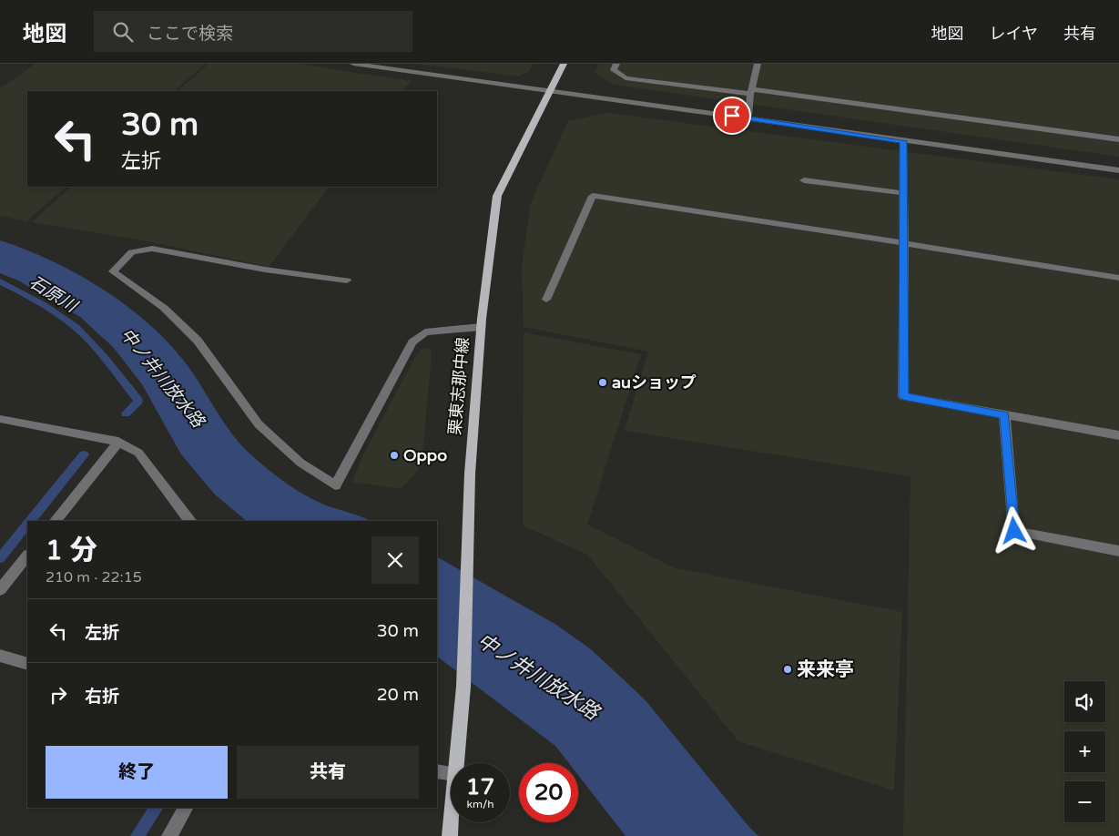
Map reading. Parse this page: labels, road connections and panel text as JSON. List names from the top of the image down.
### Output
{
  "streets": {
    "main road": ["栗東志那中線"]
  },
  "water": ["石原川", "中ノ井川放水路"],
  "places": ["auショップ", "Oppo", "来来亭"],
  "page": {
    "header": "地図",
    "search": "ここで検索",
    "nav": ["地図", "レイヤ", "共有"],
    "turn": ["30 m", "左折"],
    "heading": ["1 分", "210 m · 22:15"],
    "list": [
      {
        "name": "左折",
        "value": "30 m"
      },
      {
        "name": "右折",
        "value": "20 m"
      }
    ],
    "map_buttons": ["+", "−"],
    "buttons": ["終了", "共有"],
    "speed": "17 km/h",
    "limit": "20"
  }
}
